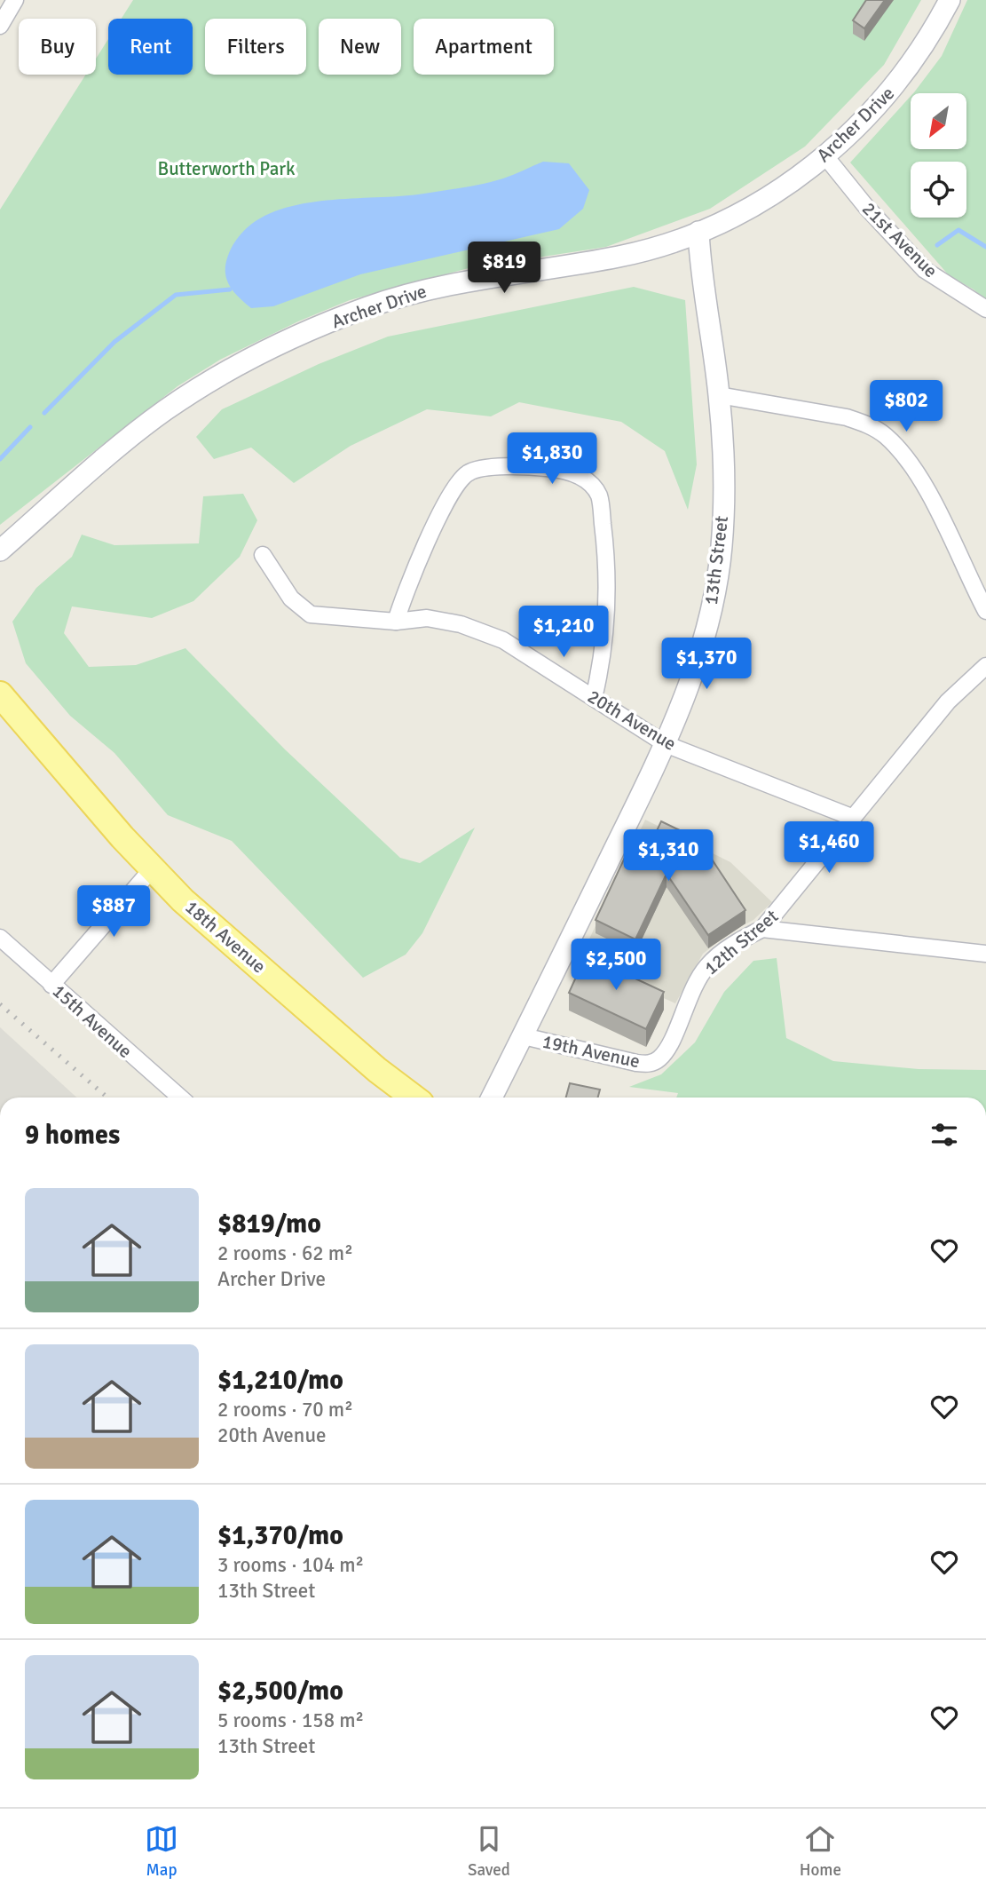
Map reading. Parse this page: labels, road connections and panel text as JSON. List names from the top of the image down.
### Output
{
  "streets": {
    "main road": ["18th Avenue"],
    "street": [
      "Archer Drive",
      "21st Avenue",
      "13th Street",
      "20th Avenue",
      "12th Street",
      "15th Avenue",
      "19th Avenue"
    ]
  },
  "crossings": [
    ["Archer Drive", "21st Avenue"],
    ["Archer Drive", "13th Street"],
    ["13th Street", "20th Avenue"],
    ["13th Street", "19th Avenue"],
    ["20th Avenue", "12th Street"],
    ["12th Street", "19th Avenue"]
  ],
  "parks": ["Butterworth Park"],
  "north": "bottom left",
  "page": {
    "chip": [
      "Buy",
      "Rent",
      "Filters",
      "New",
      "Apartment"
    ],
    "price": [
      "$819",
      "$802",
      "$1,830",
      "$1,210",
      "$1,370",
      "$1,460",
      "$1,310",
      "$887",
      "$2,500"
    ],
    "heading": "9 homes",
    "list": [
      {
        "name": "$819/mo",
        "note": "2 rooms · 62 m² · Archer Drive"
      },
      {
        "name": "$1,210/mo",
        "note": "2 rooms · 70 m² · 20th Avenue"
      },
      {
        "name": "$1,370/mo",
        "note": "3 rooms · 104 m² · 13th Street"
      },
      {
        "name": "$2,500/mo",
        "note": "5 rooms · 158 m² · 13th Street"
      }
    ],
    "tabs": ["Map", "Saved", "Home"]
  }
}
